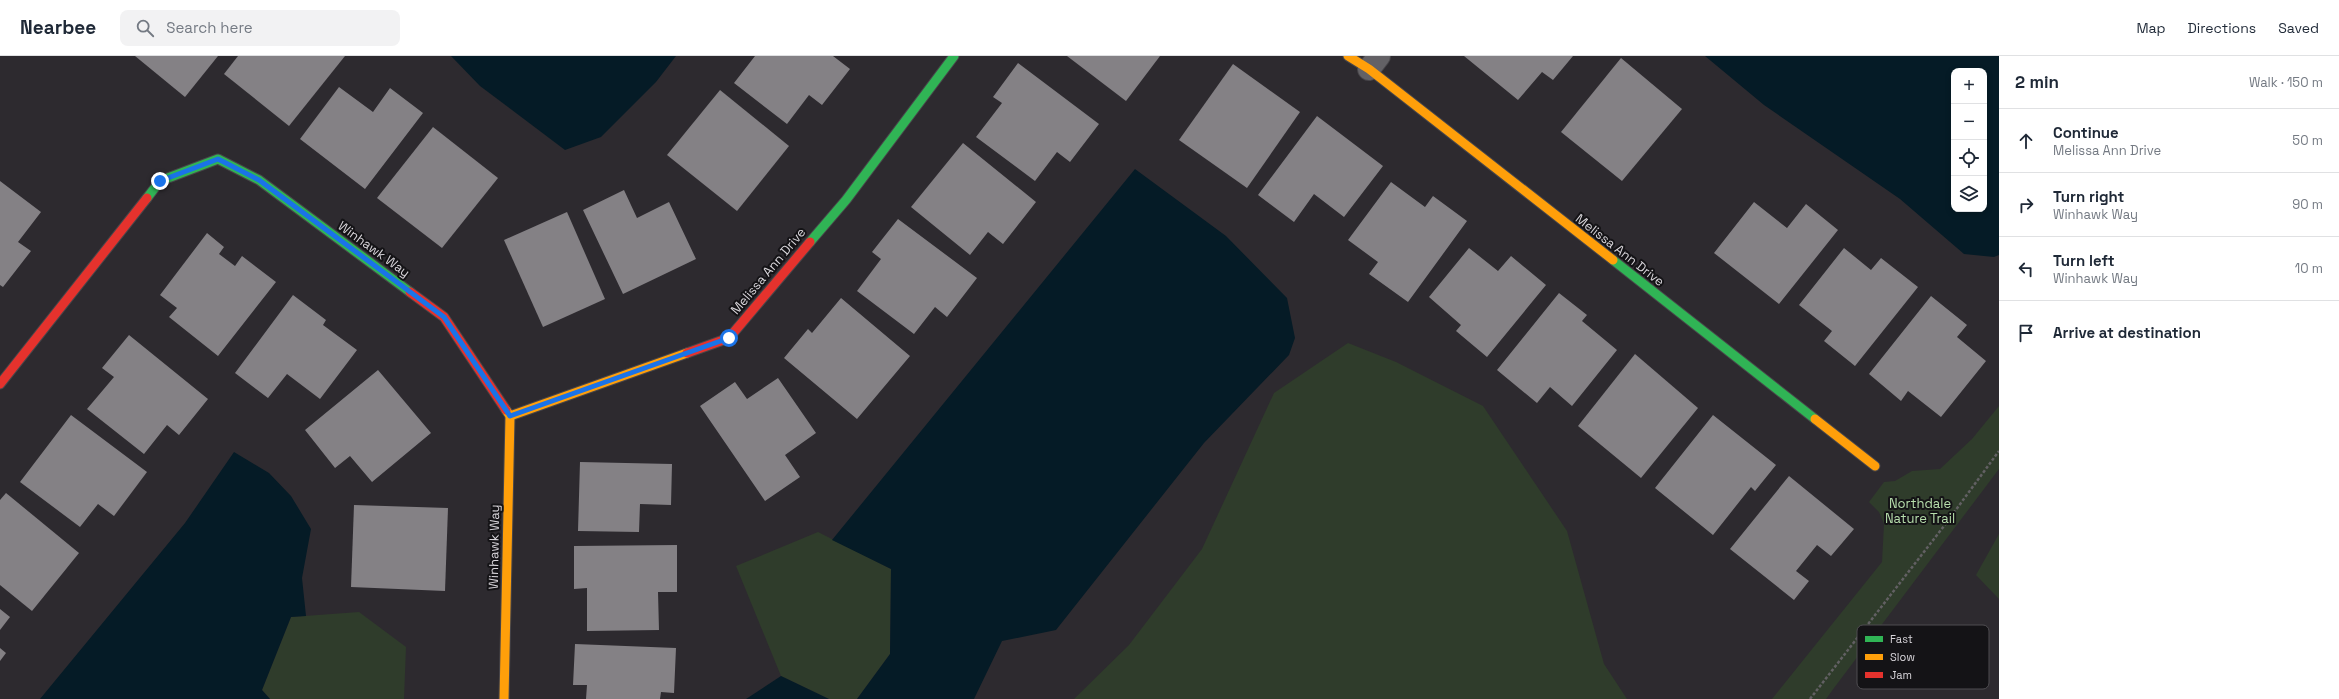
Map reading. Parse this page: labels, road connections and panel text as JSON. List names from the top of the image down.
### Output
{
  "streets": {
    "street": ["Winhawk Way", "Melissa Ann Drive"]
  },
  "crossings": [
    ["Winhawk Way", "Melissa Ann Drive"]
  ],
  "parks": ["Northdale Nature Trail"],
  "legend": ["Fast", "Slow", "Jam"],
  "page": {
    "header": "Nearbee",
    "search": "Search here",
    "nav": ["Map", "Directions", "Saved"],
    "heading": ["2 min", "Walk · 150 m"],
    "map_buttons": ["+", "−"],
    "list": [
      ["Continue", "Melissa Ann Drive", "50 m"],
      ["Turn right", "Winhawk Way", "90 m"],
      ["Turn left", "Winhawk Way", "10 m"],
      "Arrive at destination"
    ]
  }
}
